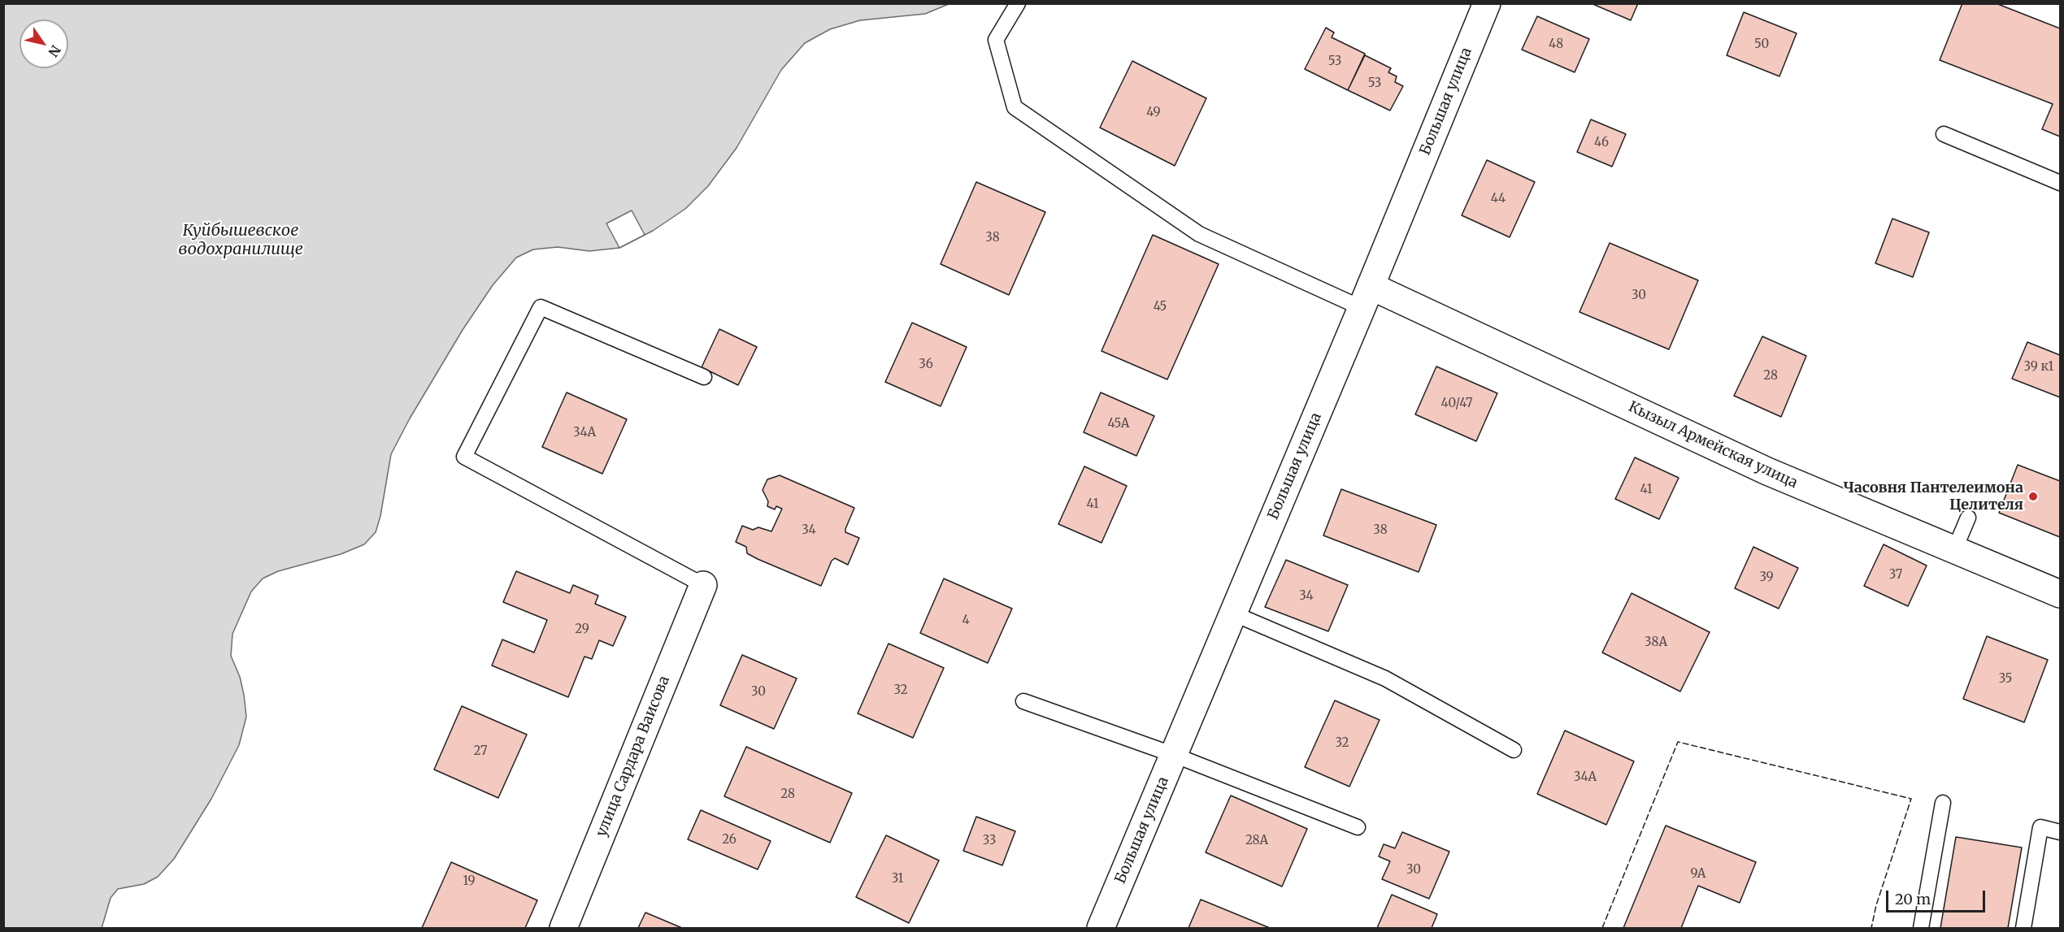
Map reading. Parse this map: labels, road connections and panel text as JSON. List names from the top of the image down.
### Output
{
  "streets": {
    "street": ["Большая улица", "Кызыл Армейская улица", "улица Сардара Ваисова"]
  },
  "crossings": [
    ["Большая улица", "Кызыл Армейская улица"]
  ],
  "water": ["Куйбышевское водохранилище"],
  "places": ["Часовня Пантелеимона Целителя"],
  "house_numbers": [
    "48",
    "50",
    "53",
    "53",
    "49",
    "46",
    "44",
    "38",
    "30",
    "45",
    "36",
    "39 к1",
    "28",
    "40/47",
    "45А",
    "34А",
    "41",
    "41",
    "34",
    "38",
    "37",
    "39",
    "34",
    "4",
    "29",
    "38А",
    "35",
    "32",
    "30",
    "32",
    "27",
    "34А",
    "28",
    "26",
    "33",
    "28А",
    "30",
    "9А",
    "31",
    "19"
  ],
  "scale_bar": "20 m",
  "north": "bottom right"
}
